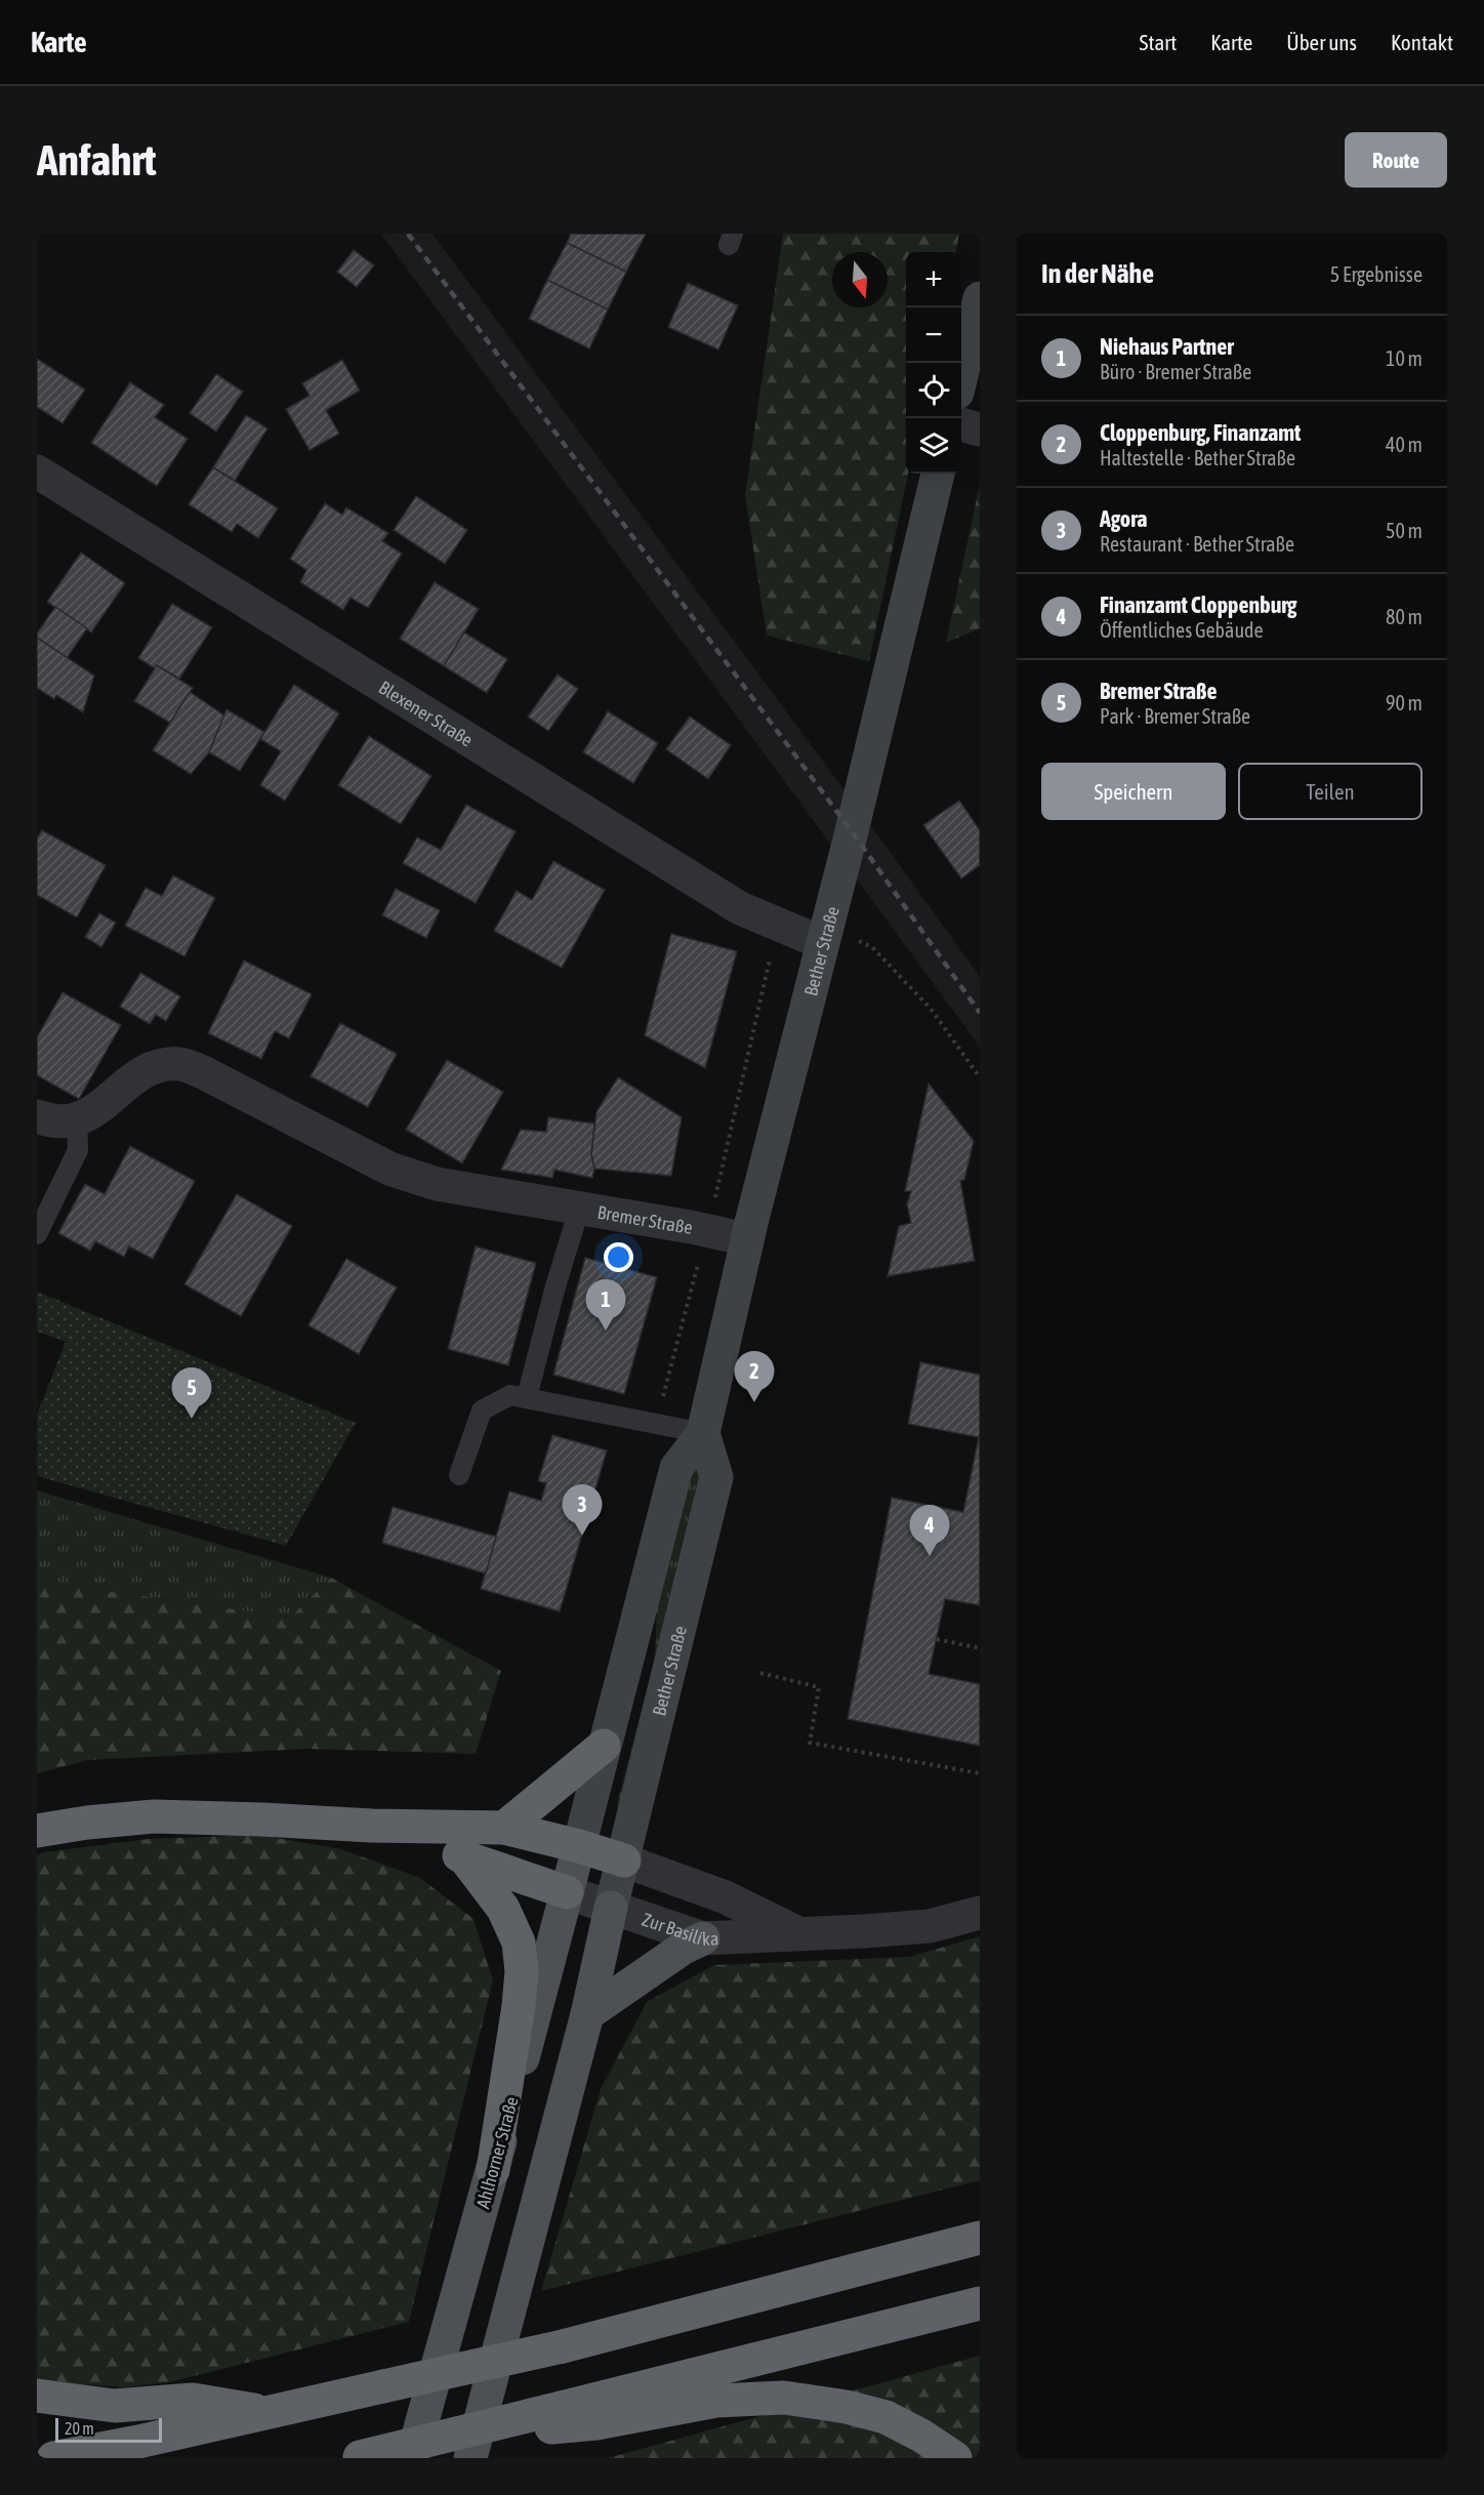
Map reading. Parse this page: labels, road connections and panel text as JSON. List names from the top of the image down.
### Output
{
  "streets": {
    "main road": ["Ahlhorner Straße"],
    "street": [
      "Blexener Straße",
      "Bether Straße",
      "Bremer Straße",
      "Zur Basilika"
    ]
  },
  "crossings": [
    ["Blexener Straße", "Bether Straße"],
    ["Bether Straße", "Bremer Straße"],
    ["Bether Straße", "Zur Basilika"],
    ["Bether Straße", "Ahlhorner Straße"],
    ["Zur Basilika", "Ahlhorner Straße"]
  ],
  "scale_bar": "20 m",
  "north": "bottom",
  "page": {
    "header": "Karte",
    "nav": [
      "Start",
      "Karte",
      "Über uns",
      "Kontakt"
    ],
    "buttons": [
      "Route",
      ["Speichern", "Teilen"]
    ],
    "title": "Anfahrt",
    "heading": ["In der Nähe", "5 Ergebnisse"],
    "map_buttons": ["+", "−"],
    "list": [
      {
        "mark": "1",
        "name": "Niehaus Partner",
        "note": "Büro · Bremer Straße",
        "value": "10 m"
      },
      {
        "mark": "2",
        "name": "Cloppenburg, Finanzamt",
        "note": "Haltestelle · Bether Straße",
        "value": "40 m"
      },
      {
        "mark": "3",
        "name": "Agora",
        "note": "Restaurant · Bether Straße",
        "value": "50 m"
      },
      {
        "mark": "4",
        "name": "Finanzamt Cloppenburg",
        "note": "Öffentliches Gebäude",
        "value": "80 m"
      },
      {
        "mark": "5",
        "name": "Bremer Straße",
        "note": "Park · Bremer Straße",
        "value": "90 m"
      }
    ],
    "pins": [
      "1",
      "2",
      "5",
      "3",
      "4"
    ],
    "scale": "20 m"
  }
}
